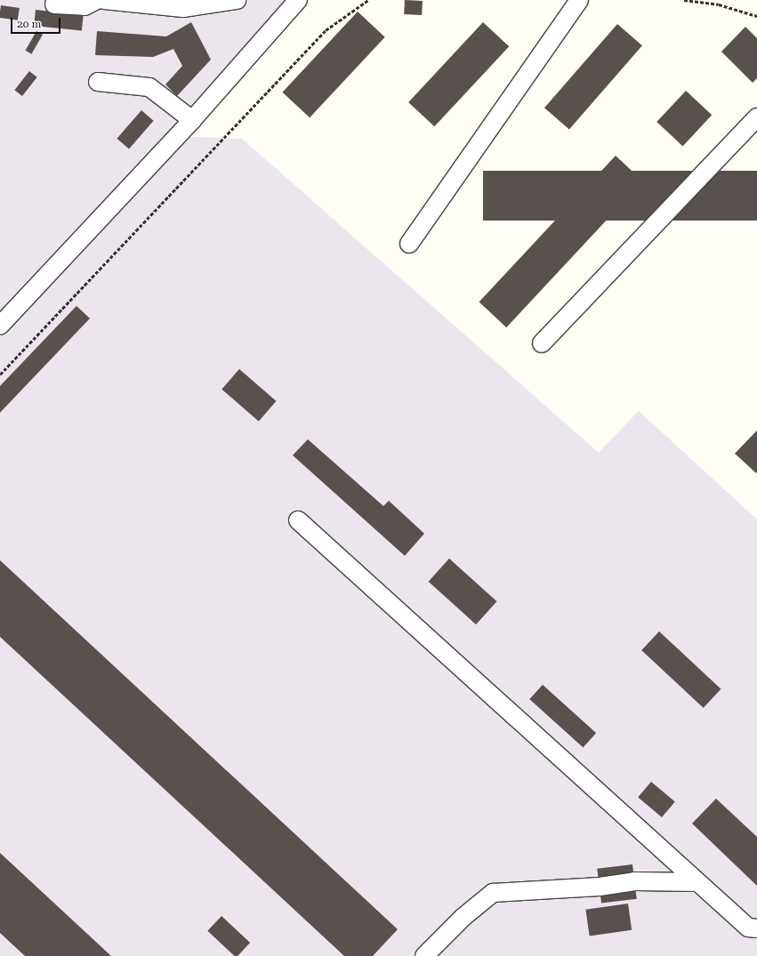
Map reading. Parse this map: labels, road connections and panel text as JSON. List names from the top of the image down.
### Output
{
  "scale_bar": "20 m"
}
